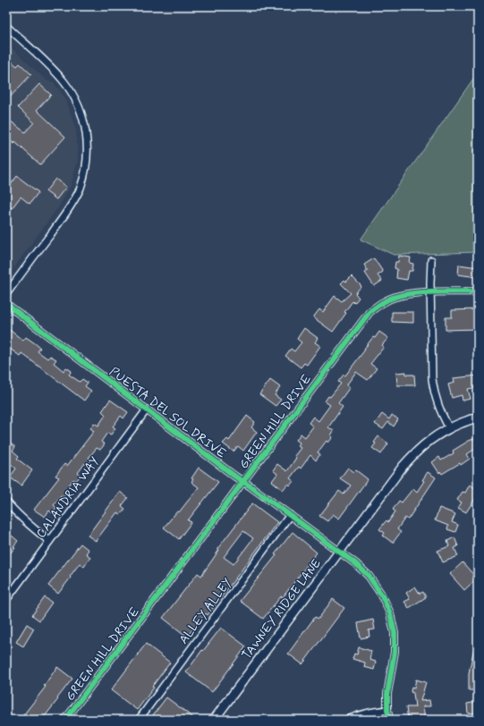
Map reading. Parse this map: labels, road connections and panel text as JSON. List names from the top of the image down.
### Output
{
  "streets": {
    "street": [
      "PUESTA DEL SOL DRIVE",
      "GREEN HILL DRIVE",
      "CALANDRIA WAY",
      "TAWNEY RIDGE LANE",
      "ALLEY ALLEY"
    ]
  },
  "crossings": [
    ["PUESTA DEL SOL DRIVE", "GREEN HILL DRIVE"],
    ["PUESTA DEL SOL DRIVE", "CALANDRIA WAY"],
    ["PUESTA DEL SOL DRIVE", "TAWNEY RIDGE LANE"],
    ["PUESTA DEL SOL DRIVE", "ALLEY ALLEY"]
  ]
}
